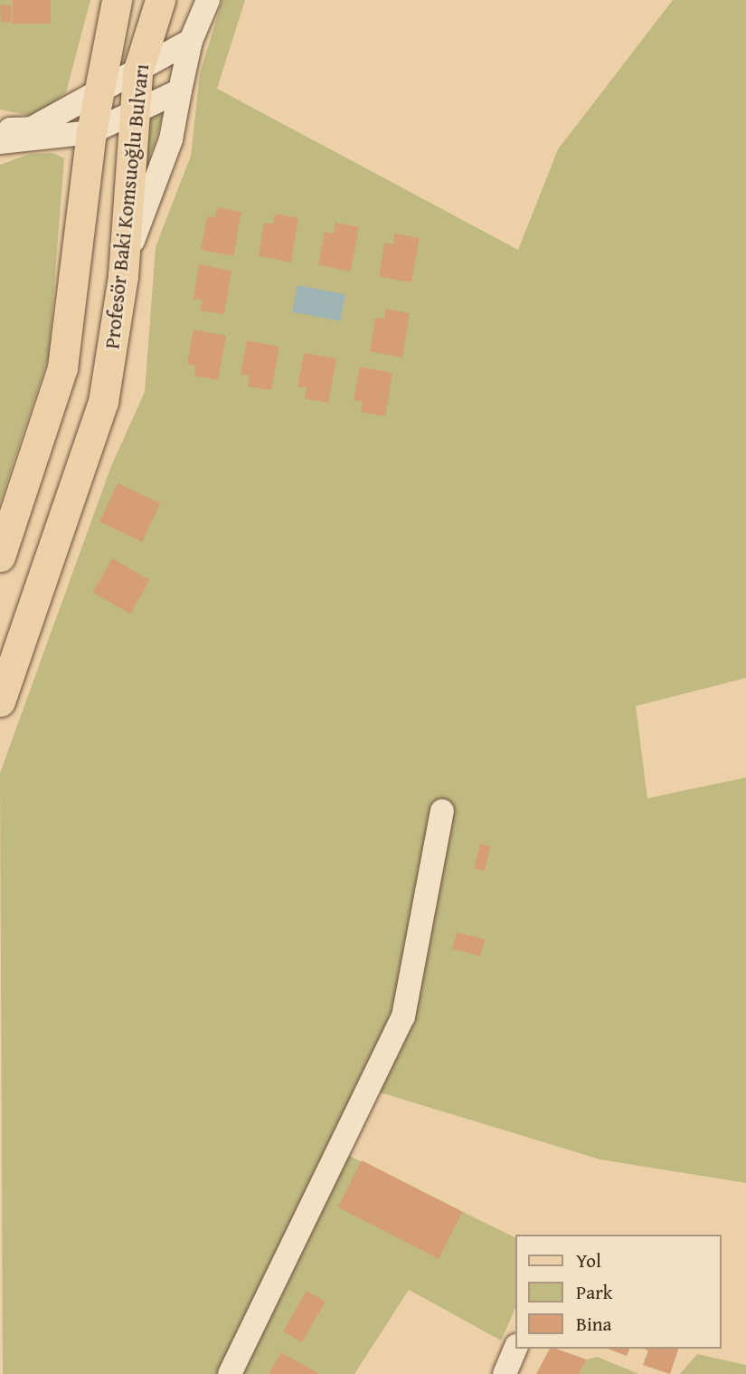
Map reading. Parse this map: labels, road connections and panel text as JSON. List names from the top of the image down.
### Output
{
  "streets": {
    "main road": ["Profesör Baki Komsuoğlu Bulvarı"]
  },
  "legend": ["Yol", "Park", "Bina"]
}
